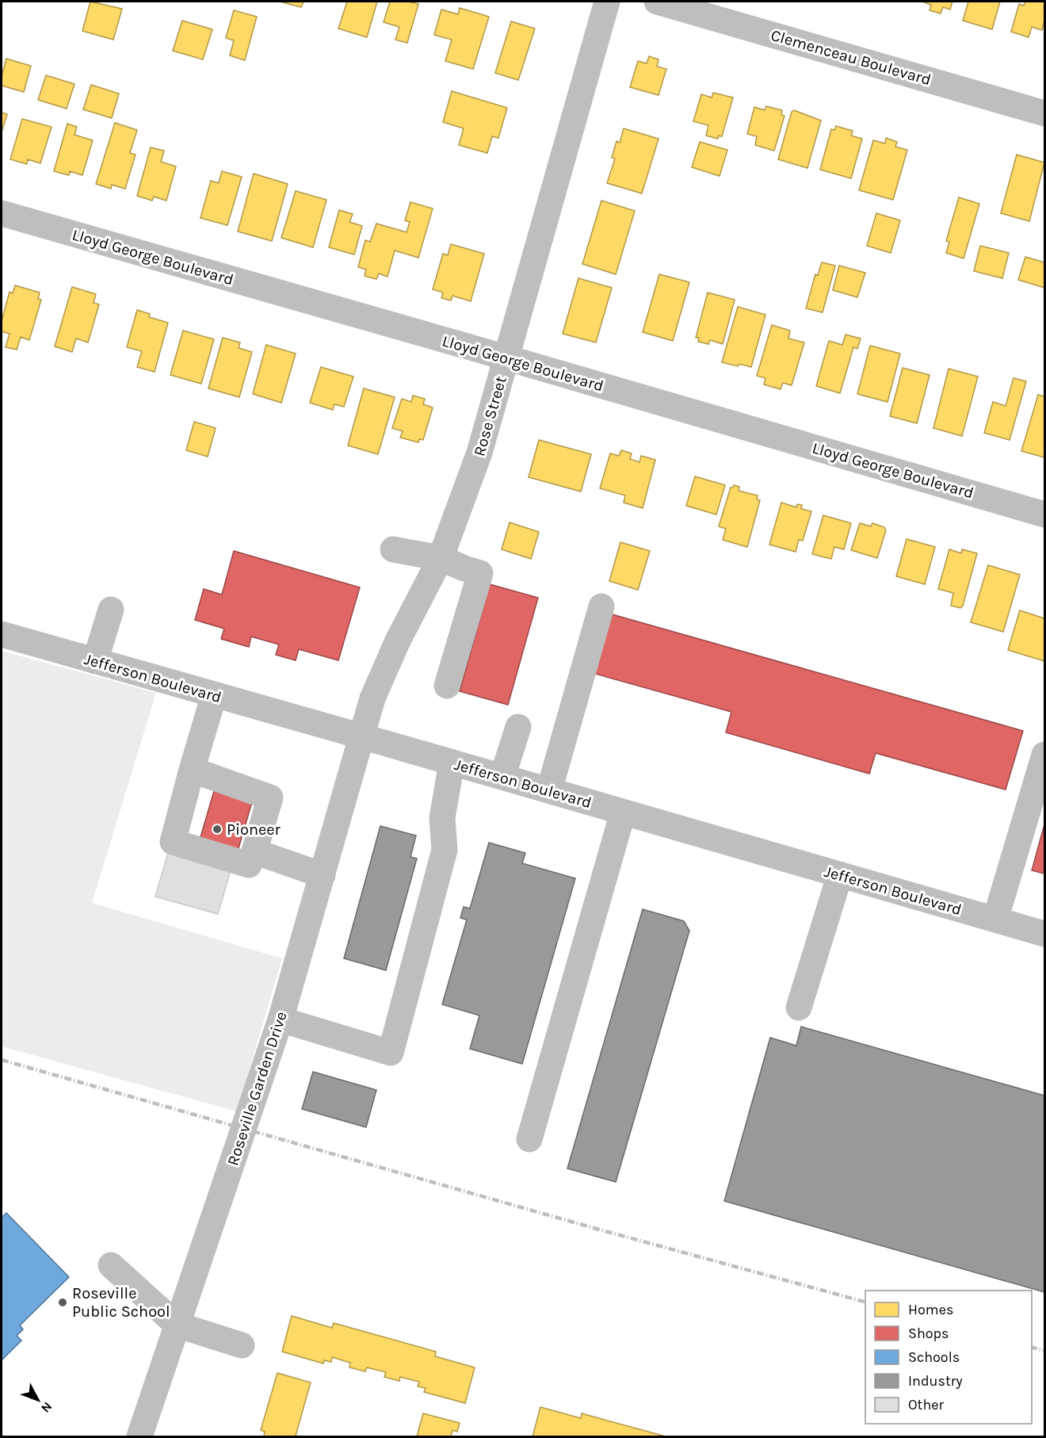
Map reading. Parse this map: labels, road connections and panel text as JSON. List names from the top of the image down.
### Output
{
  "streets": {
    "street": [
      "Clemenceau Boulevard",
      "Lloyd George Boulevard",
      "Rose Street",
      "Jefferson Boulevard",
      "Roseville Garden Drive"
    ]
  },
  "crossings": [
    ["Lloyd George Boulevard", "Rose Street"],
    ["Rose Street", "Jefferson Boulevard"],
    ["Rose Street", "Roseville Garden Drive"],
    ["Jefferson Boulevard", "Roseville Garden Drive"]
  ],
  "places": ["Pioneer", "Roseville Public School"],
  "legend": [
    "Homes",
    "Shops",
    "Schools",
    "Industry",
    "Other"
  ],
  "north": "bottom right"
}
